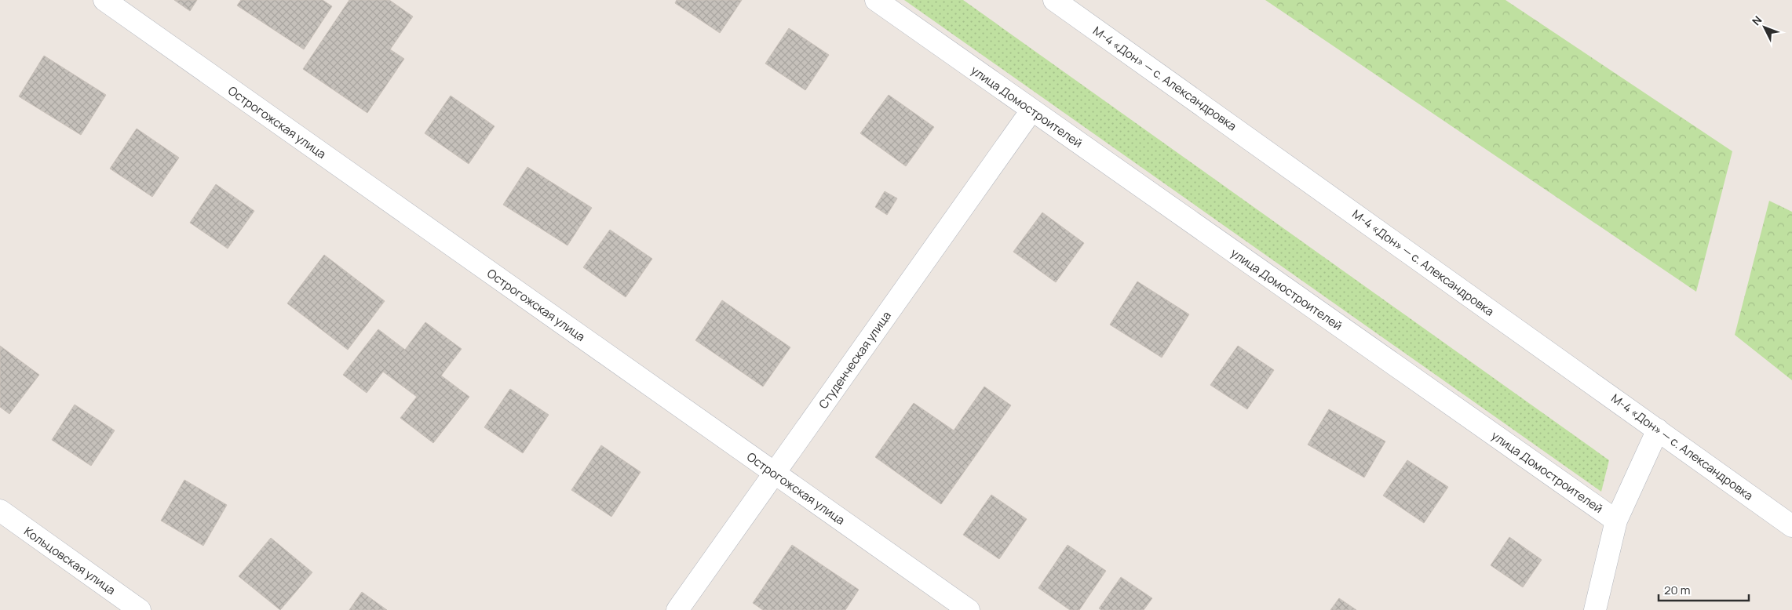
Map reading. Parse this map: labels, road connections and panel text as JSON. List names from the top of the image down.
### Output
{
  "streets": {
    "street": [
      "М-4 «Дон» — с. Александровка",
      "улица Домостроителей",
      "Острогожская улица",
      "Студенческая улица",
      "Кольцовская улица"
    ]
  },
  "crossings": [
    ["М-4 «Дон» — с. Александровка", "улица Домостроителей"],
    ["улица Домостроителей", "Студенческая улица"],
    ["Острогожская улица", "Студенческая улица"]
  ],
  "scale_bar": "20 m",
  "north": "top left"
}
